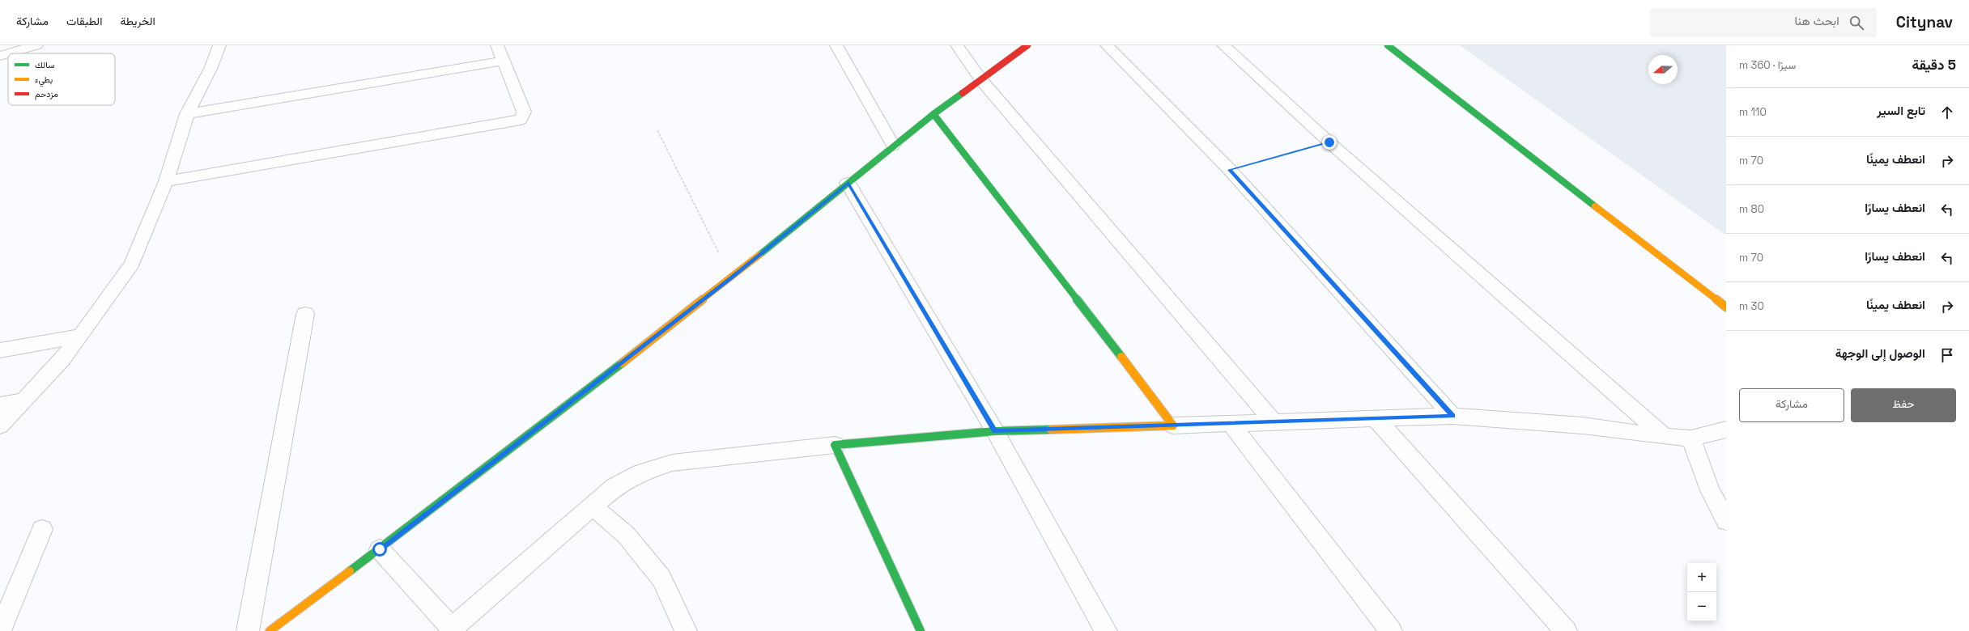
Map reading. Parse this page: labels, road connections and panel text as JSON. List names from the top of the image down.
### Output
{
  "legend": ["سالك", "بطيء", "مزدحم"],
  "north": "left",
  "page": {
    "header": "Citynav",
    "search": "ابحث هنا",
    "nav": ["الخريطة", "الطبقات", "مشاركة"],
    "heading": ["5 دقيقة", "سيرًا · 360 m"],
    "list": [
      ["تابع السير", "110 m"],
      ["انعطف يمينًا", "70 m"],
      ["انعطف يسارًا", "80 m"],
      ["انعطف يسارًا", "70 m"],
      ["انعطف يمينًا", "30 m"],
      "الوصول إلى الوجهة"
    ],
    "buttons": ["حفظ", "مشاركة"],
    "map_buttons": ["+", "−"]
  }
}
